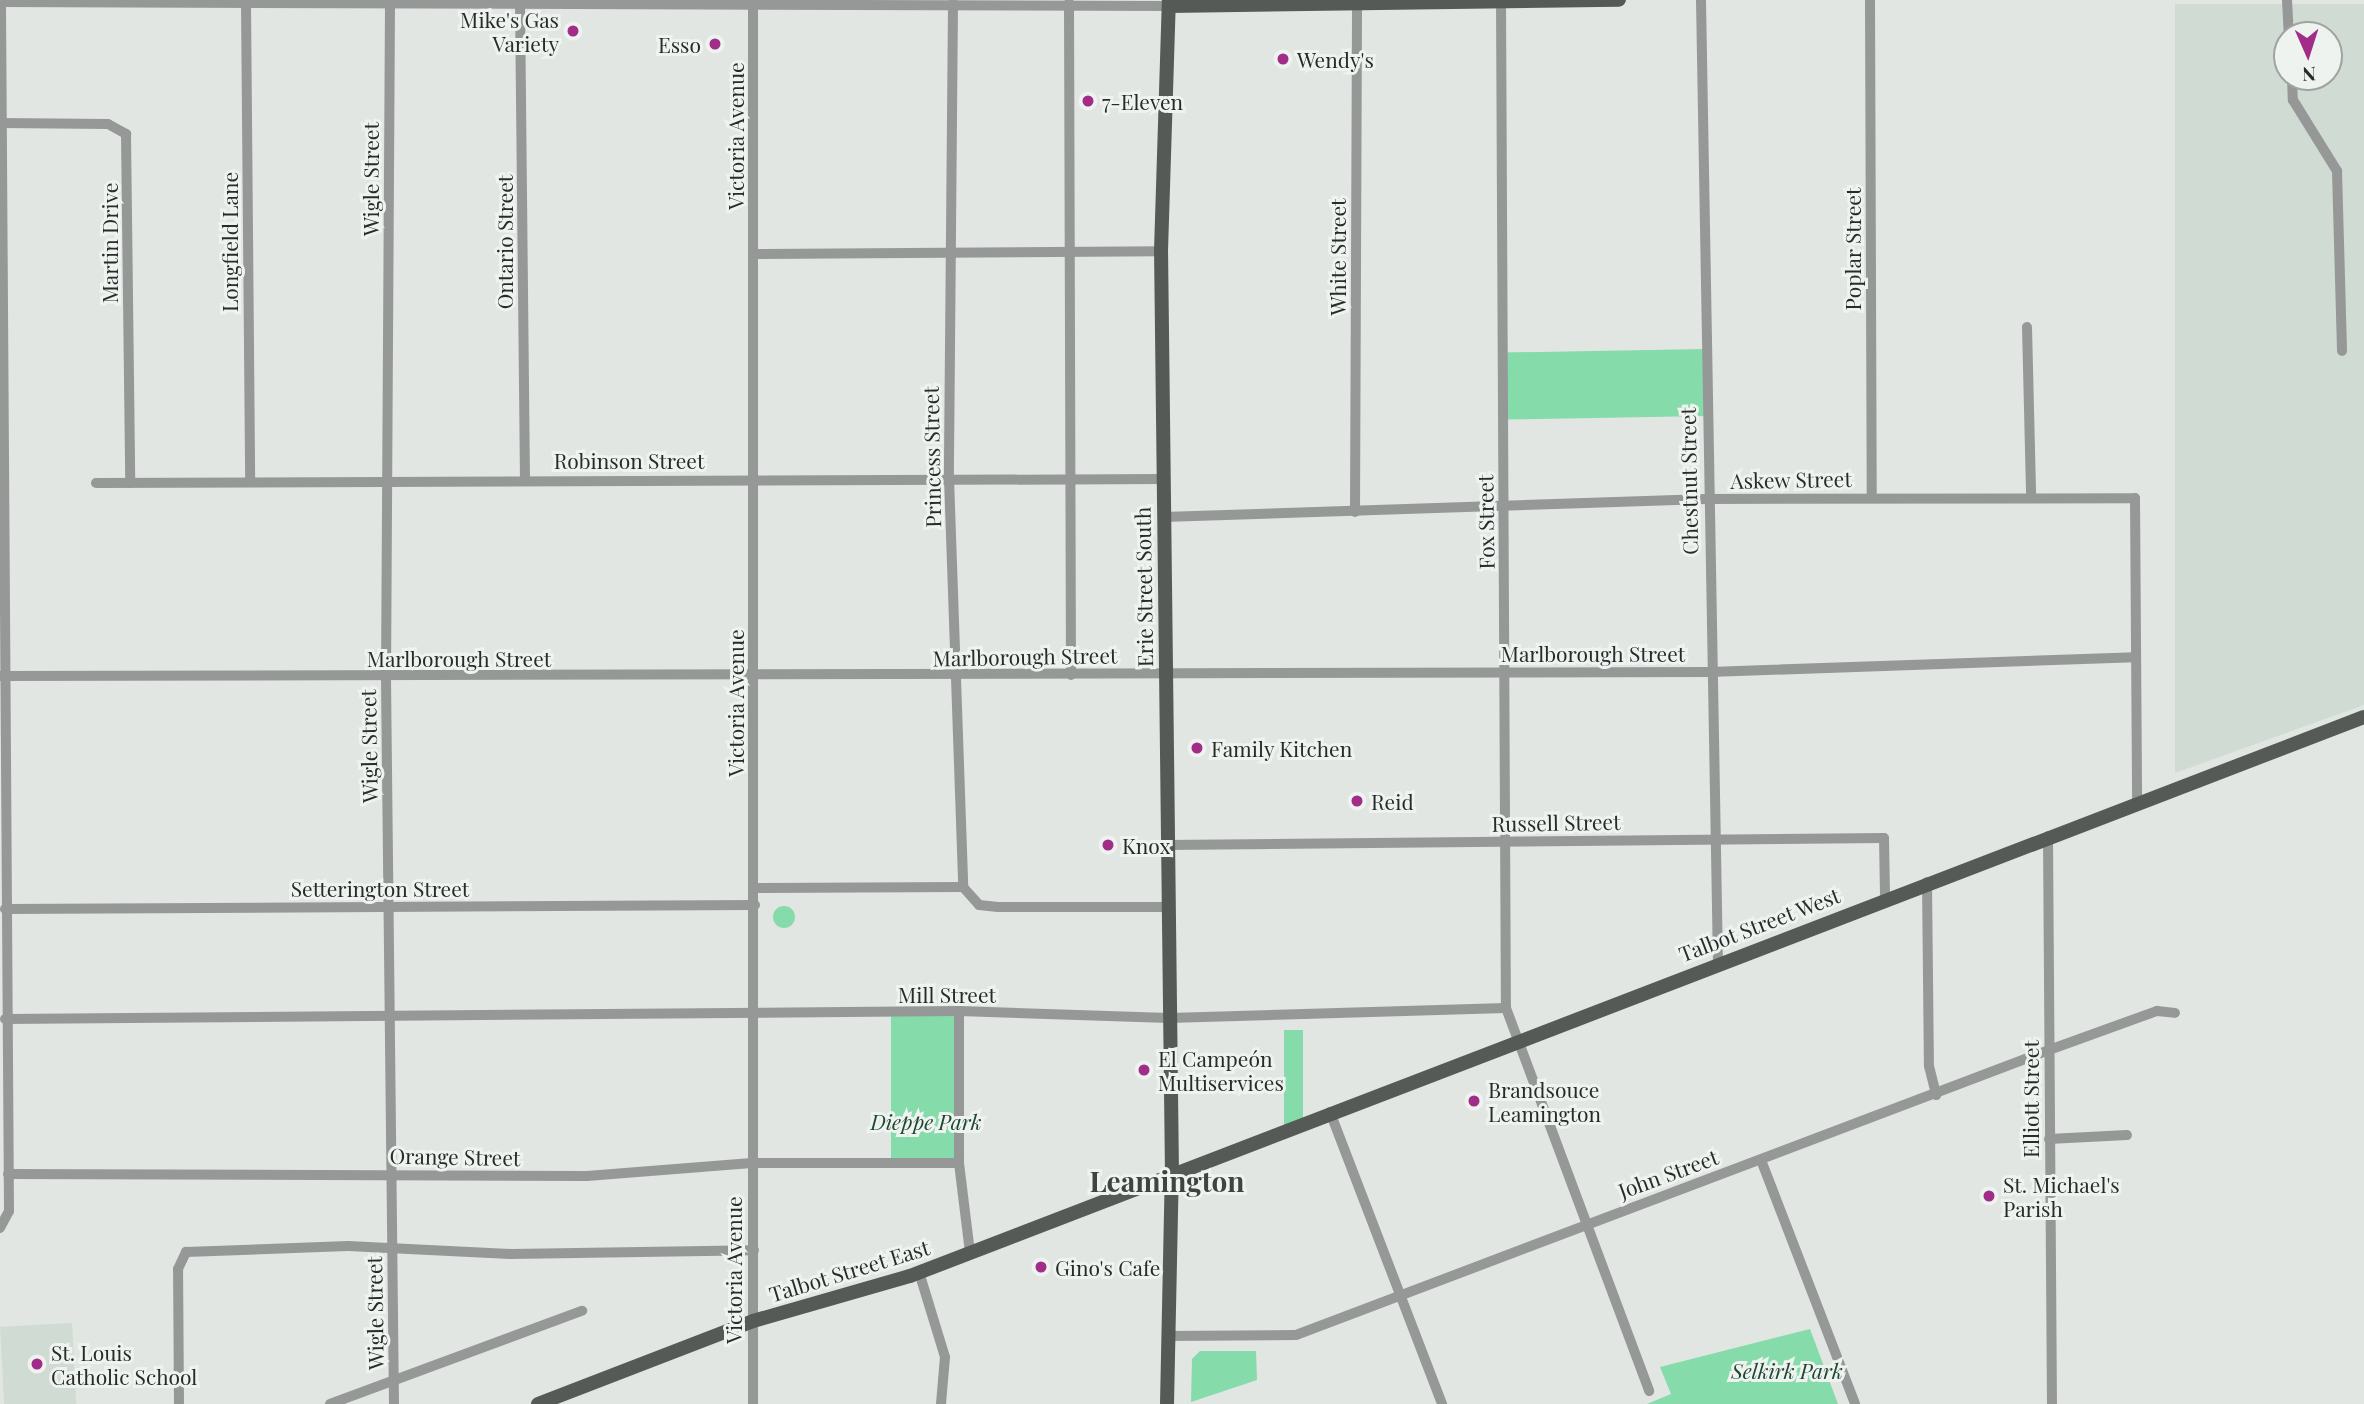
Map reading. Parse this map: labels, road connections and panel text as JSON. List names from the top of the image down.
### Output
{
  "streets": {
    "main road": ["Erie Street South", "Talbot Street West", "Talbot Street East"],
    "street": [
      "Victoria Avenue",
      "Wigle Street",
      "Longfield Lane",
      "Ontario Street",
      "Martin Drive",
      "Poplar Street",
      "White Street",
      "Princess Street",
      "Robinson Street",
      "Askew Street",
      "Chestnut Street",
      "Fox Street",
      "Marlborough Street",
      "Russell Street",
      "Setterington Street",
      "Mill Street",
      "Elliott Street",
      "Orange Street",
      "John Street"
    ]
  },
  "crossings": [
    ["Victoria Avenue", "Robinson Street"],
    ["Victoria Avenue", "Marlborough Street"],
    ["Victoria Avenue", "Setterington Street"],
    ["Victoria Avenue", "Mill Street"],
    ["Victoria Avenue", "Orange Street"],
    ["Victoria Avenue", "Talbot Street East"],
    ["Wigle Street", "Robinson Street"],
    ["Wigle Street", "Marlborough Street"],
    ["Wigle Street", "Setterington Street"],
    ["Wigle Street", "Mill Street"],
    ["Wigle Street", "Orange Street"],
    ["Longfield Lane", "Robinson Street"],
    ["Ontario Street", "Robinson Street"],
    ["Martin Drive", "Robinson Street"],
    ["Poplar Street", "Askew Street"],
    ["White Street", "Askew Street"],
    ["Princess Street", "Robinson Street"],
    ["Princess Street", "Marlborough Street"],
    ["Robinson Street", "Erie Street South"],
    ["Askew Street", "Chestnut Street"],
    ["Askew Street", "Fox Street"],
    ["Askew Street", "Erie Street South"],
    ["Askew Street", "Marlborough Street"],
    ["Chestnut Street", "Marlborough Street"],
    ["Chestnut Street", "Russell Street"],
    ["Chestnut Street", "Talbot Street West"],
    ["Fox Street", "Marlborough Street"],
    ["Fox Street", "Russell Street"],
    ["Fox Street", "Talbot Street West"],
    ["Fox Street", "Mill Street"],
    ["Fox Street", "John Street"],
    ["Erie Street South", "Marlborough Street"],
    ["Erie Street South", "Russell Street"],
    ["Erie Street South", "Talbot Street West"],
    ["Erie Street South", "Mill Street"],
    ["Erie Street South", "John Street"],
    ["Erie Street South", "Talbot Street East"],
    ["Russell Street", "Talbot Street West"],
    ["Talbot Street West", "Elliott Street"],
    ["Talbot Street West", "Talbot Street East"],
    ["Elliott Street", "John Street"]
  ],
  "districts": ["Leamington"],
  "parks": ["Dieppe Park", "Selkirk Park"],
  "places": [
    "Mike's Gas Variety",
    "Esso",
    "Wendy's",
    "7-Eleven",
    "Family Kitchen",
    "Reid",
    "Knox",
    "El Campeón Multiservices",
    "Brandsouce Leamington",
    "St. Michael's Parish",
    "Gino's Cafe",
    "St. Louis Catholic School"
  ],
  "north": "bottom"
}
